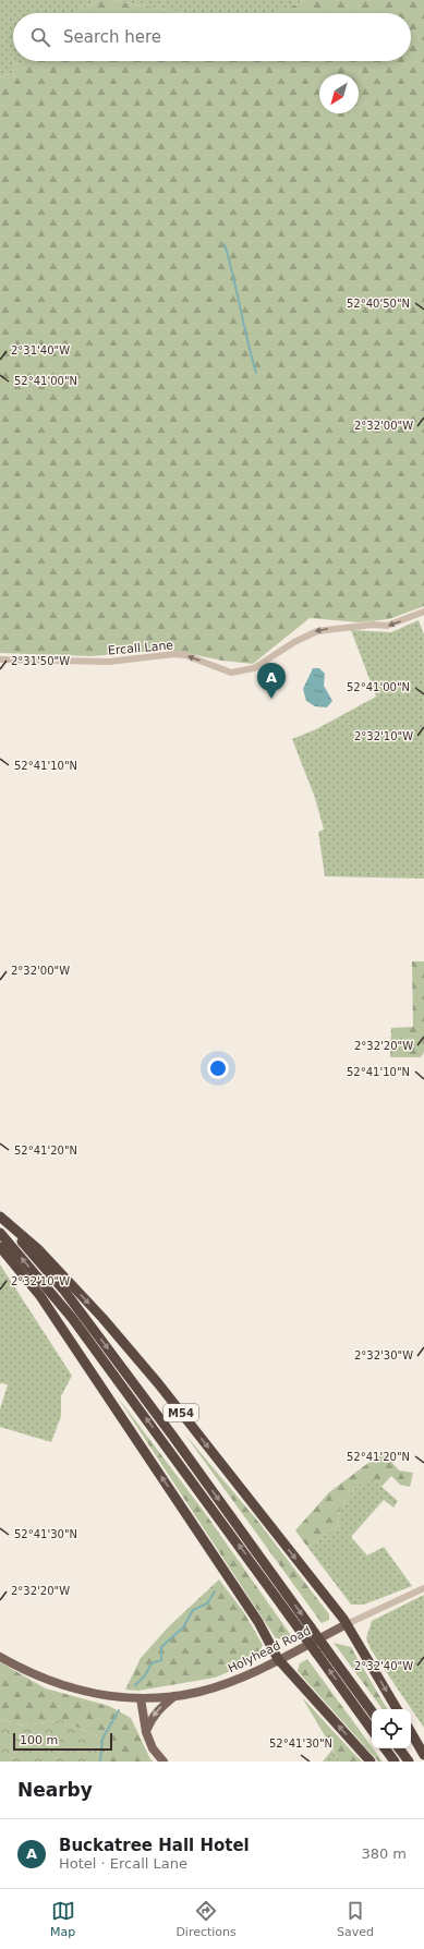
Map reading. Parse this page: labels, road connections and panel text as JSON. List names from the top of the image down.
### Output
{
  "streets": {
    "highway": ["M54"],
    "main road": ["Holyhead Road"],
    "street": ["Ercall Lane"]
  },
  "crossings": [
    ["M54", "Holyhead Road"]
  ],
  "one_way": ["Ercall Lane"],
  "scale_bar": "100 m",
  "north": "bottom left",
  "page": {
    "search": "Search here",
    "pins": "A",
    "scale": "100 m",
    "heading": "Nearby",
    "list": [
      {
        "mark": "A",
        "name": "Buckatree Hall Hotel",
        "note": "Hotel · Ercall Lane",
        "value": "380 m"
      }
    ],
    "nav": ["Map", "Directions", "Saved"]
  },
  "coordinates": [
    "52°40'50\"N",
    "2°31'40\"W",
    "52°41'00\"N",
    "2°32'00\"W",
    "2°31'50\"W",
    "2°32'10\"W",
    "52°41'10\"N",
    "2°32'20\"W",
    "52°41'20\"N",
    "2°32'30\"W",
    "52°41'30\"N",
    "2°32'40\"W"
  ]
}
